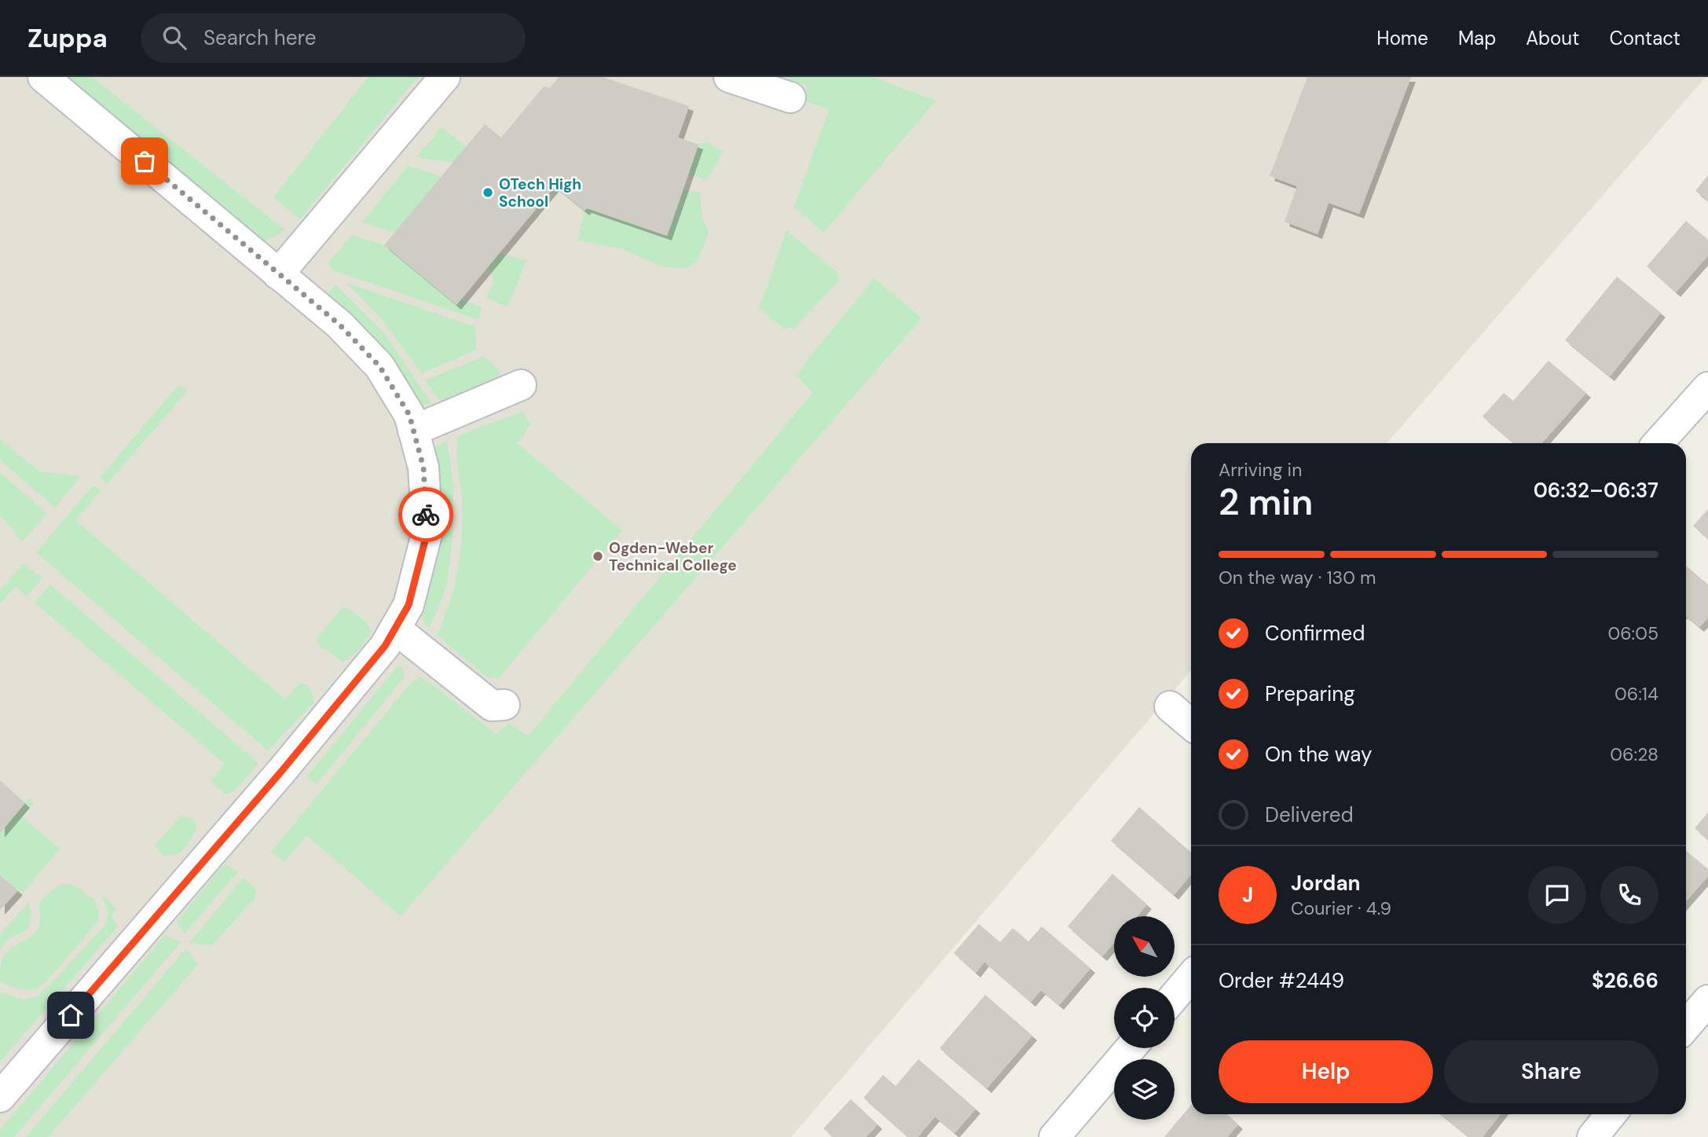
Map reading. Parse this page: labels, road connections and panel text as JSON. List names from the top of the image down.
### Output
{
  "places": ["OTech High School", "Ogden-Weber Technical College"],
  "north": "top left",
  "page": {
    "header": "Zuppa",
    "search": "Search here",
    "nav": [
      "Home",
      "Map",
      "About",
      "Contact"
    ],
    "heading": ["2 min", "Arriving in", "06:32–06:37"],
    "panel": [
      "Jordan",
      "Courier · 4.9",
      "Order #2449",
      "$26.66"
    ],
    "bar": "On the way · 130 m",
    "list": [
      ["Confirmed", "06:05"],
      ["Preparing", "06:14"],
      ["On the way", "06:28"],
      "Delivered"
    ],
    "round": "J",
    "buttons": ["Help", "Share"]
  }
}
